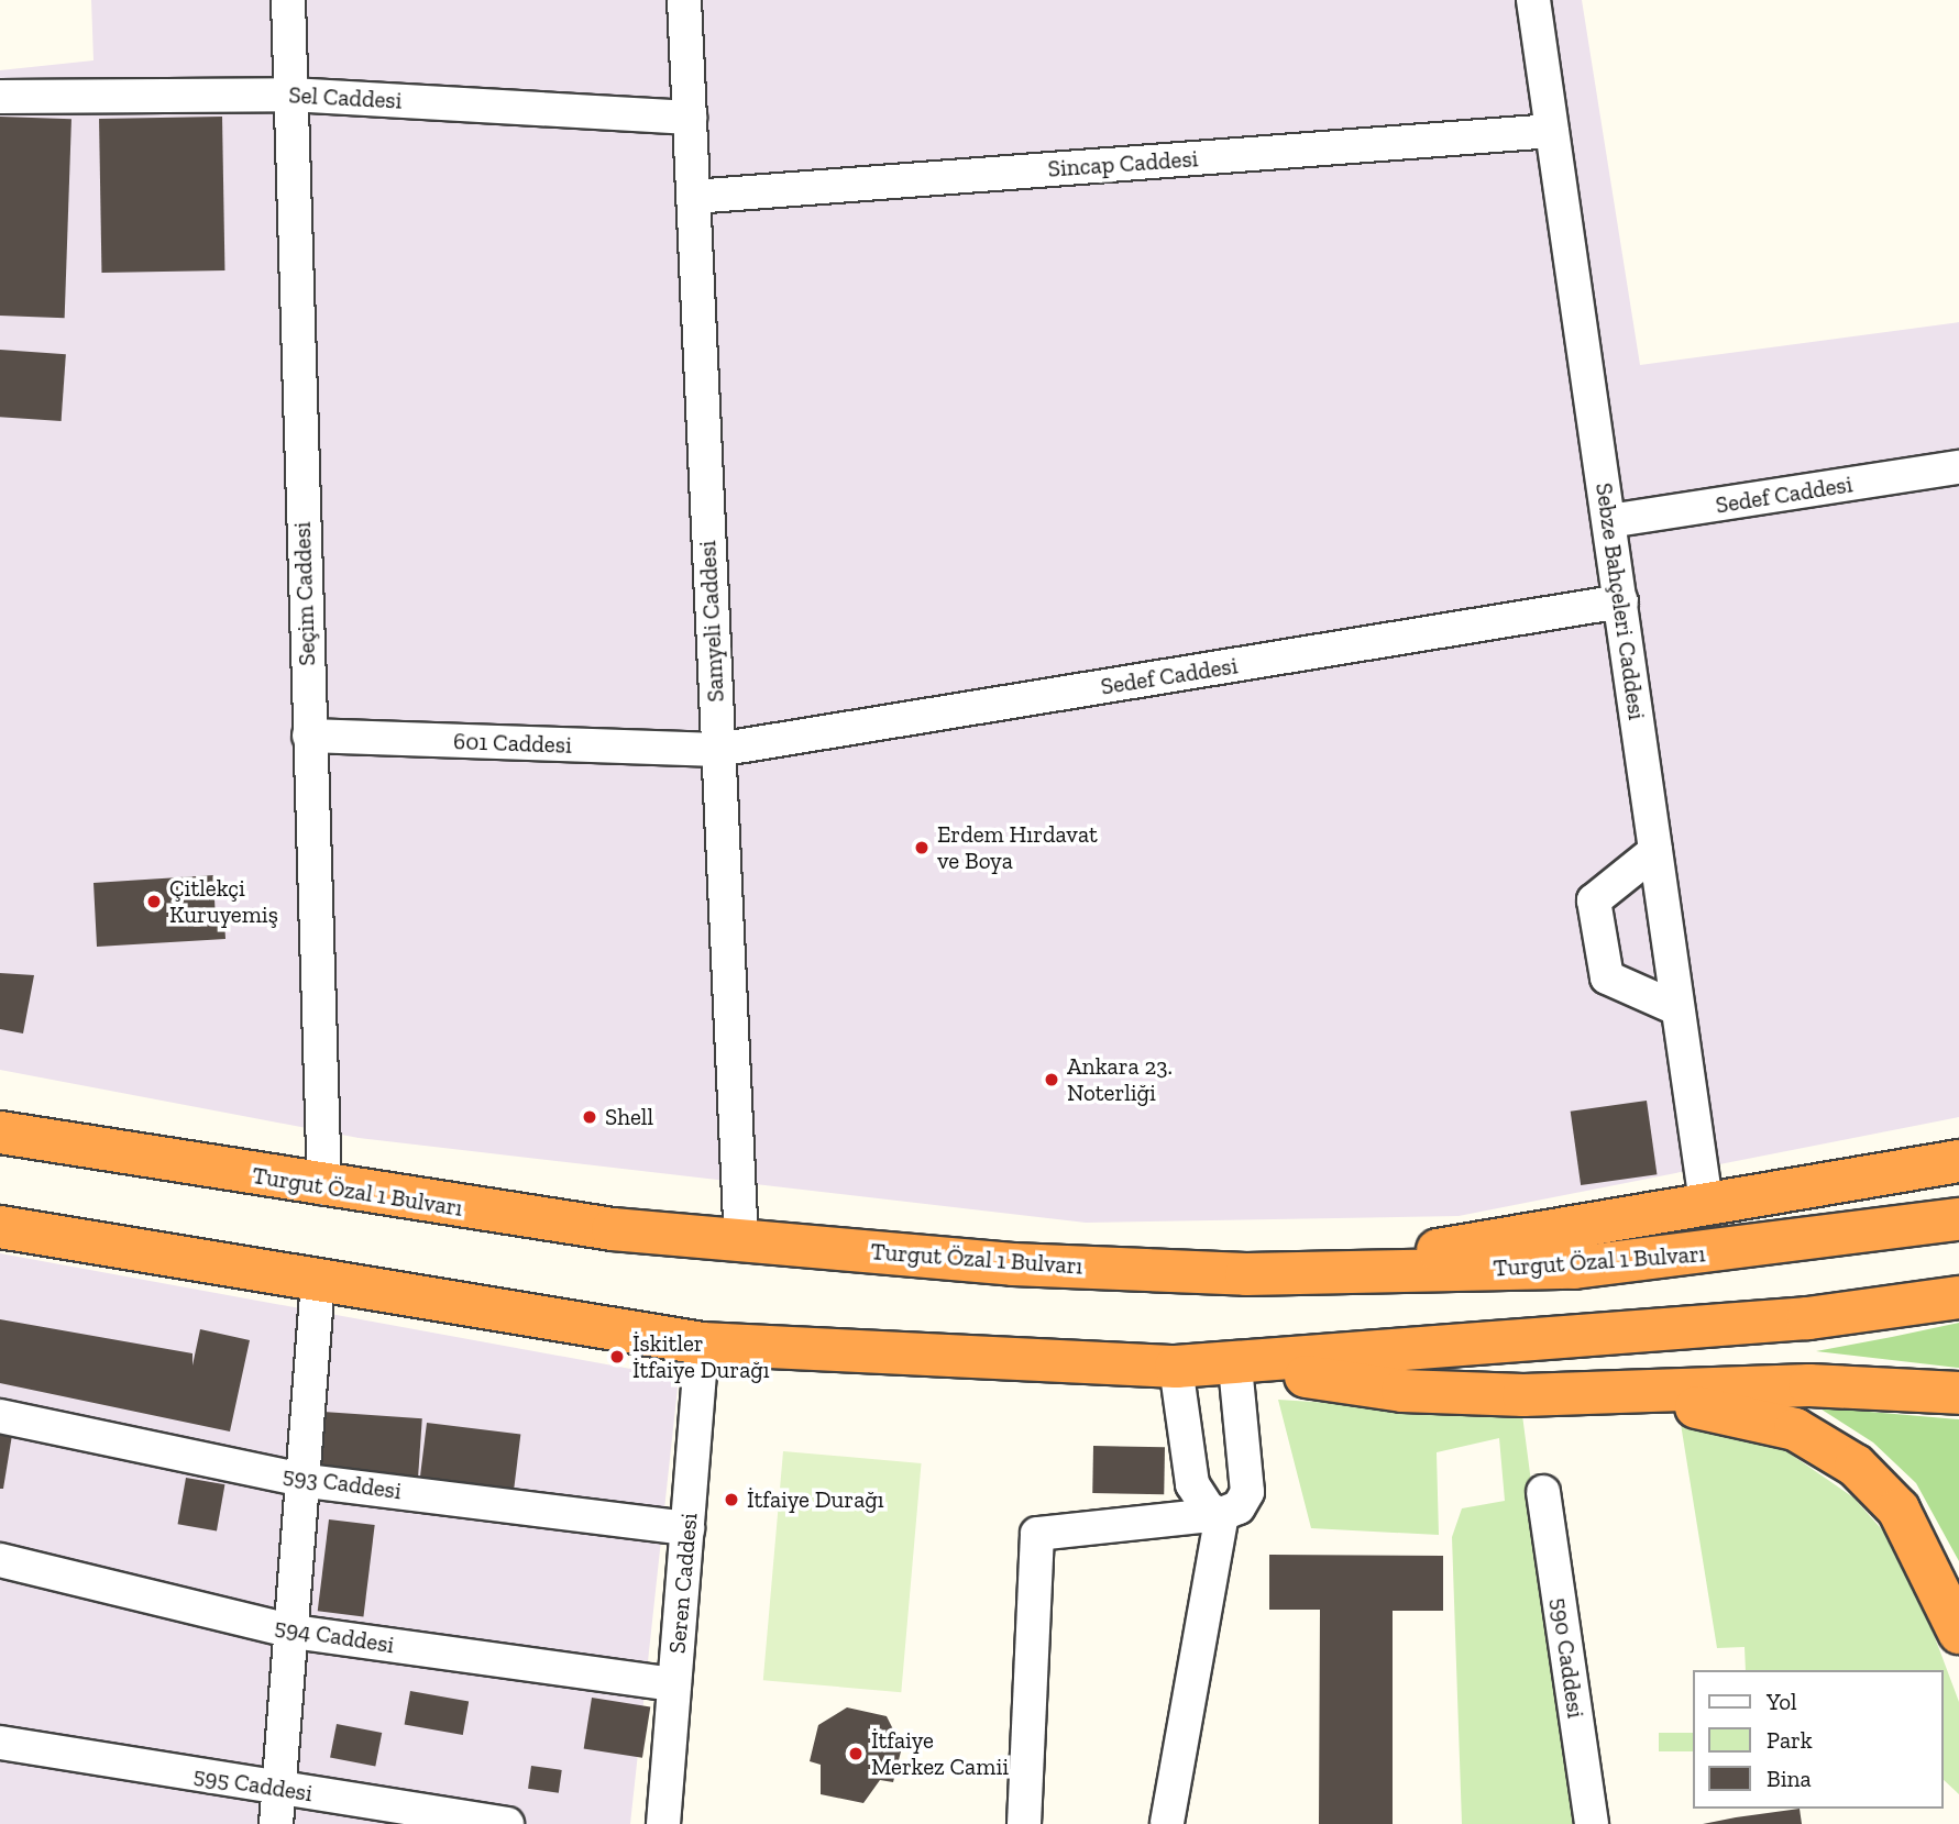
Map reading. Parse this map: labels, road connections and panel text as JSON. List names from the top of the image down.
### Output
{
  "streets": {
    "highway": ["Turgut Özal 1 Bulvarı"],
    "street": [
      "Sel Caddesi",
      "Sincap Caddesi",
      "Sedef Caddesi",
      "Seçim Caddesi",
      "Sebze Bahçeleri Caddesi",
      "Samyeli Caddesi",
      "601 Caddesi",
      "593 Caddesi",
      "Seren Caddesi",
      "594 Caddesi",
      "590 Caddesi",
      "595 Caddesi"
    ]
  },
  "crossings": [
    ["Sel Caddesi", "Seçim Caddesi"],
    ["Sel Caddesi", "Samyeli Caddesi"],
    ["Sincap Caddesi", "Sebze Bahçeleri Caddesi"],
    ["Sincap Caddesi", "Samyeli Caddesi"],
    ["Sedef Caddesi", "Sebze Bahçeleri Caddesi"],
    ["Sedef Caddesi", "Samyeli Caddesi"],
    ["Sedef Caddesi", "601 Caddesi"],
    ["Seçim Caddesi", "601 Caddesi"],
    ["Seçim Caddesi", "Turgut Özal 1 Bulvarı"],
    ["Samyeli Caddesi", "601 Caddesi"],
    ["Samyeli Caddesi", "Turgut Özal 1 Bulvarı"],
    ["593 Caddesi", "Seren Caddesi"],
    ["Seren Caddesi", "594 Caddesi"]
  ],
  "places": [
    "Erdem Hırdavat ve Boya",
    "Çitlekçi Kuruyemiş",
    "Ankara 23. Noterliği",
    "Shell",
    "İskitler İtfaiye Durağı",
    "İtfaiye Durağı",
    "İtfaiye Merkez Camii"
  ],
  "legend": ["Yol", "Park", "Bina"]
}
